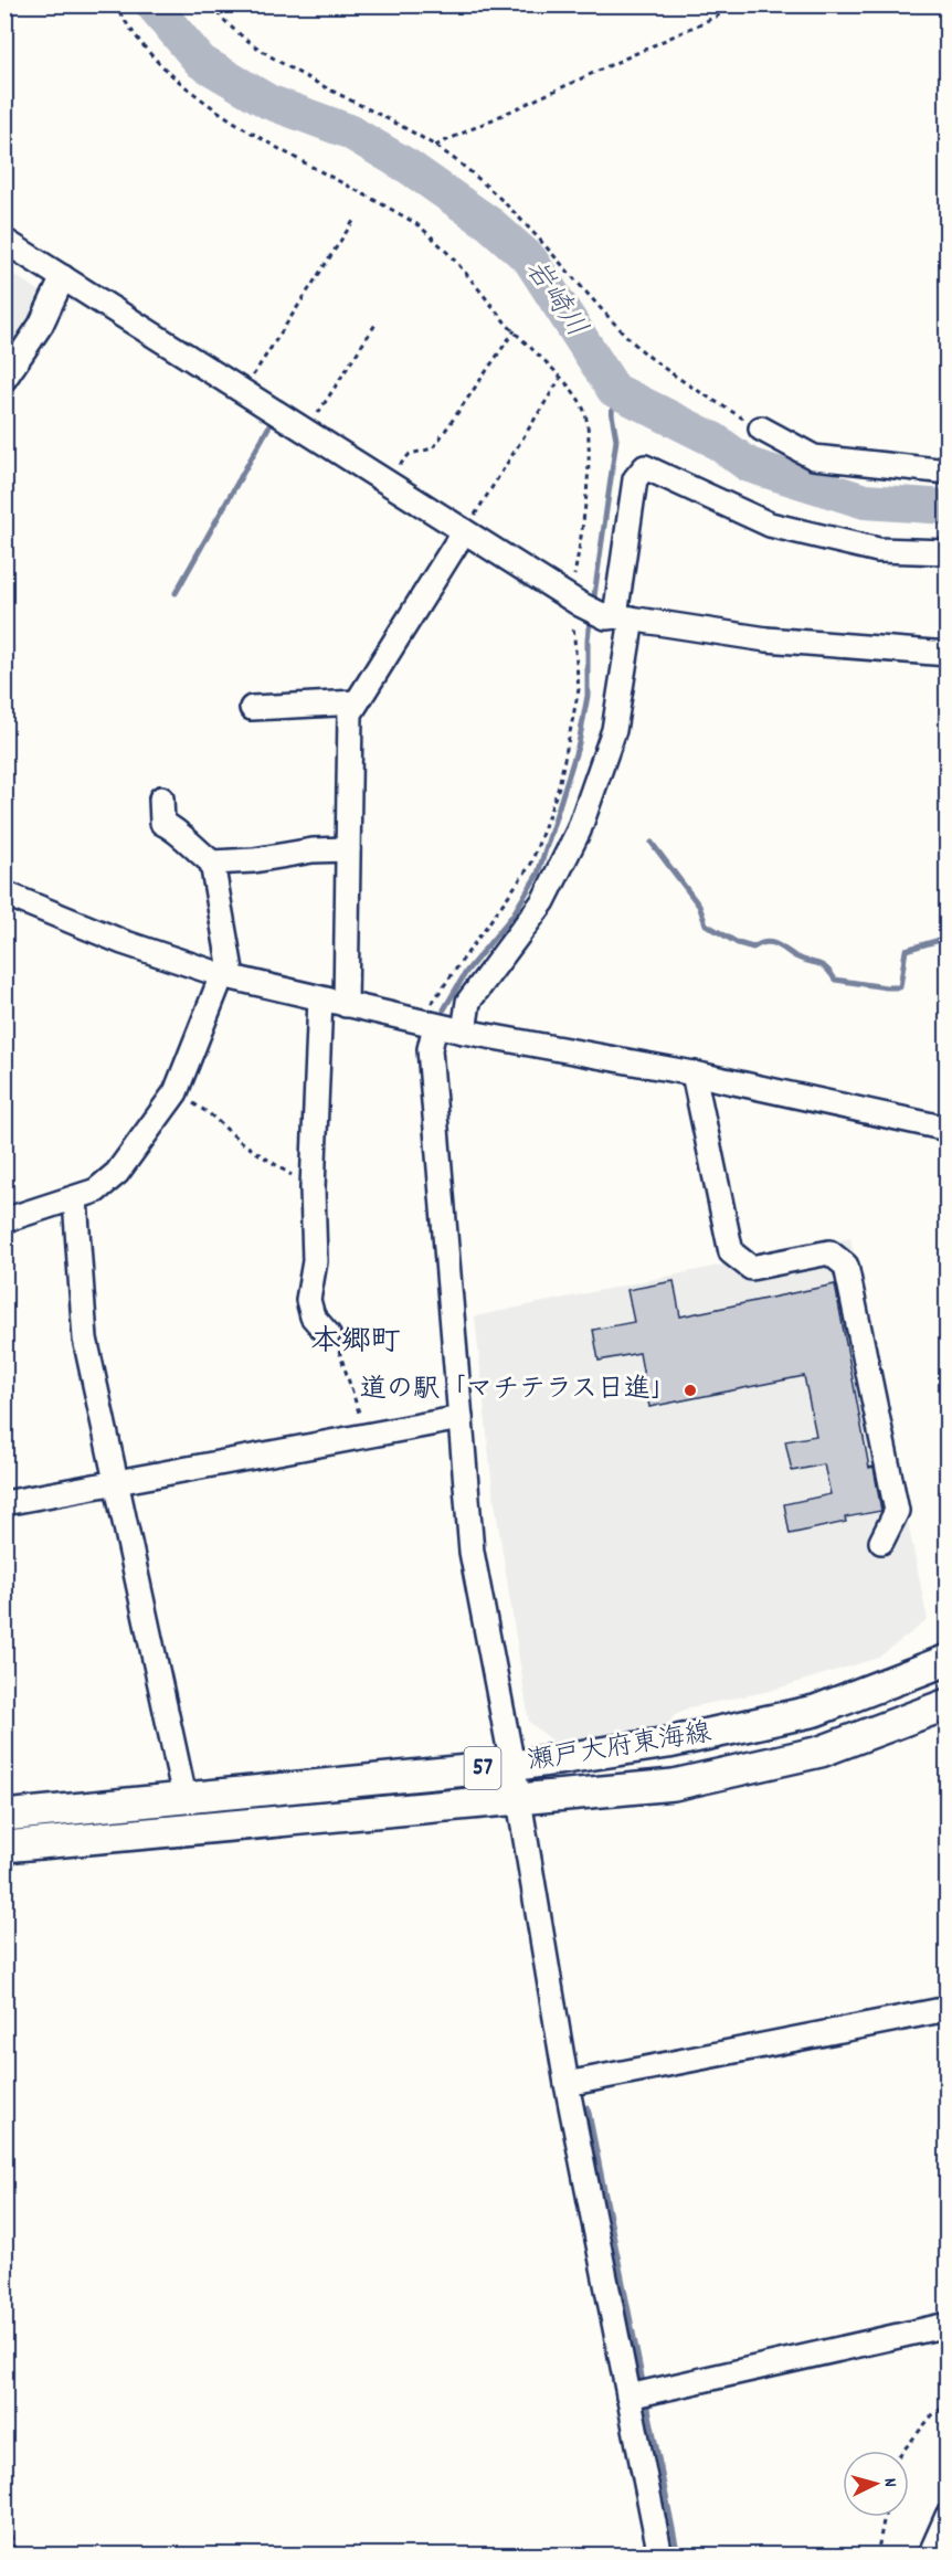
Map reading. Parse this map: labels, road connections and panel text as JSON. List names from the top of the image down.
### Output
{
  "streets": {
    "main road": ["瀬戸大府東海線", "57"]
  },
  "districts": ["本郷町"],
  "water": ["岩崎川"],
  "places": ["道の駅「マチテラス日進」"],
  "north": "right"
}
